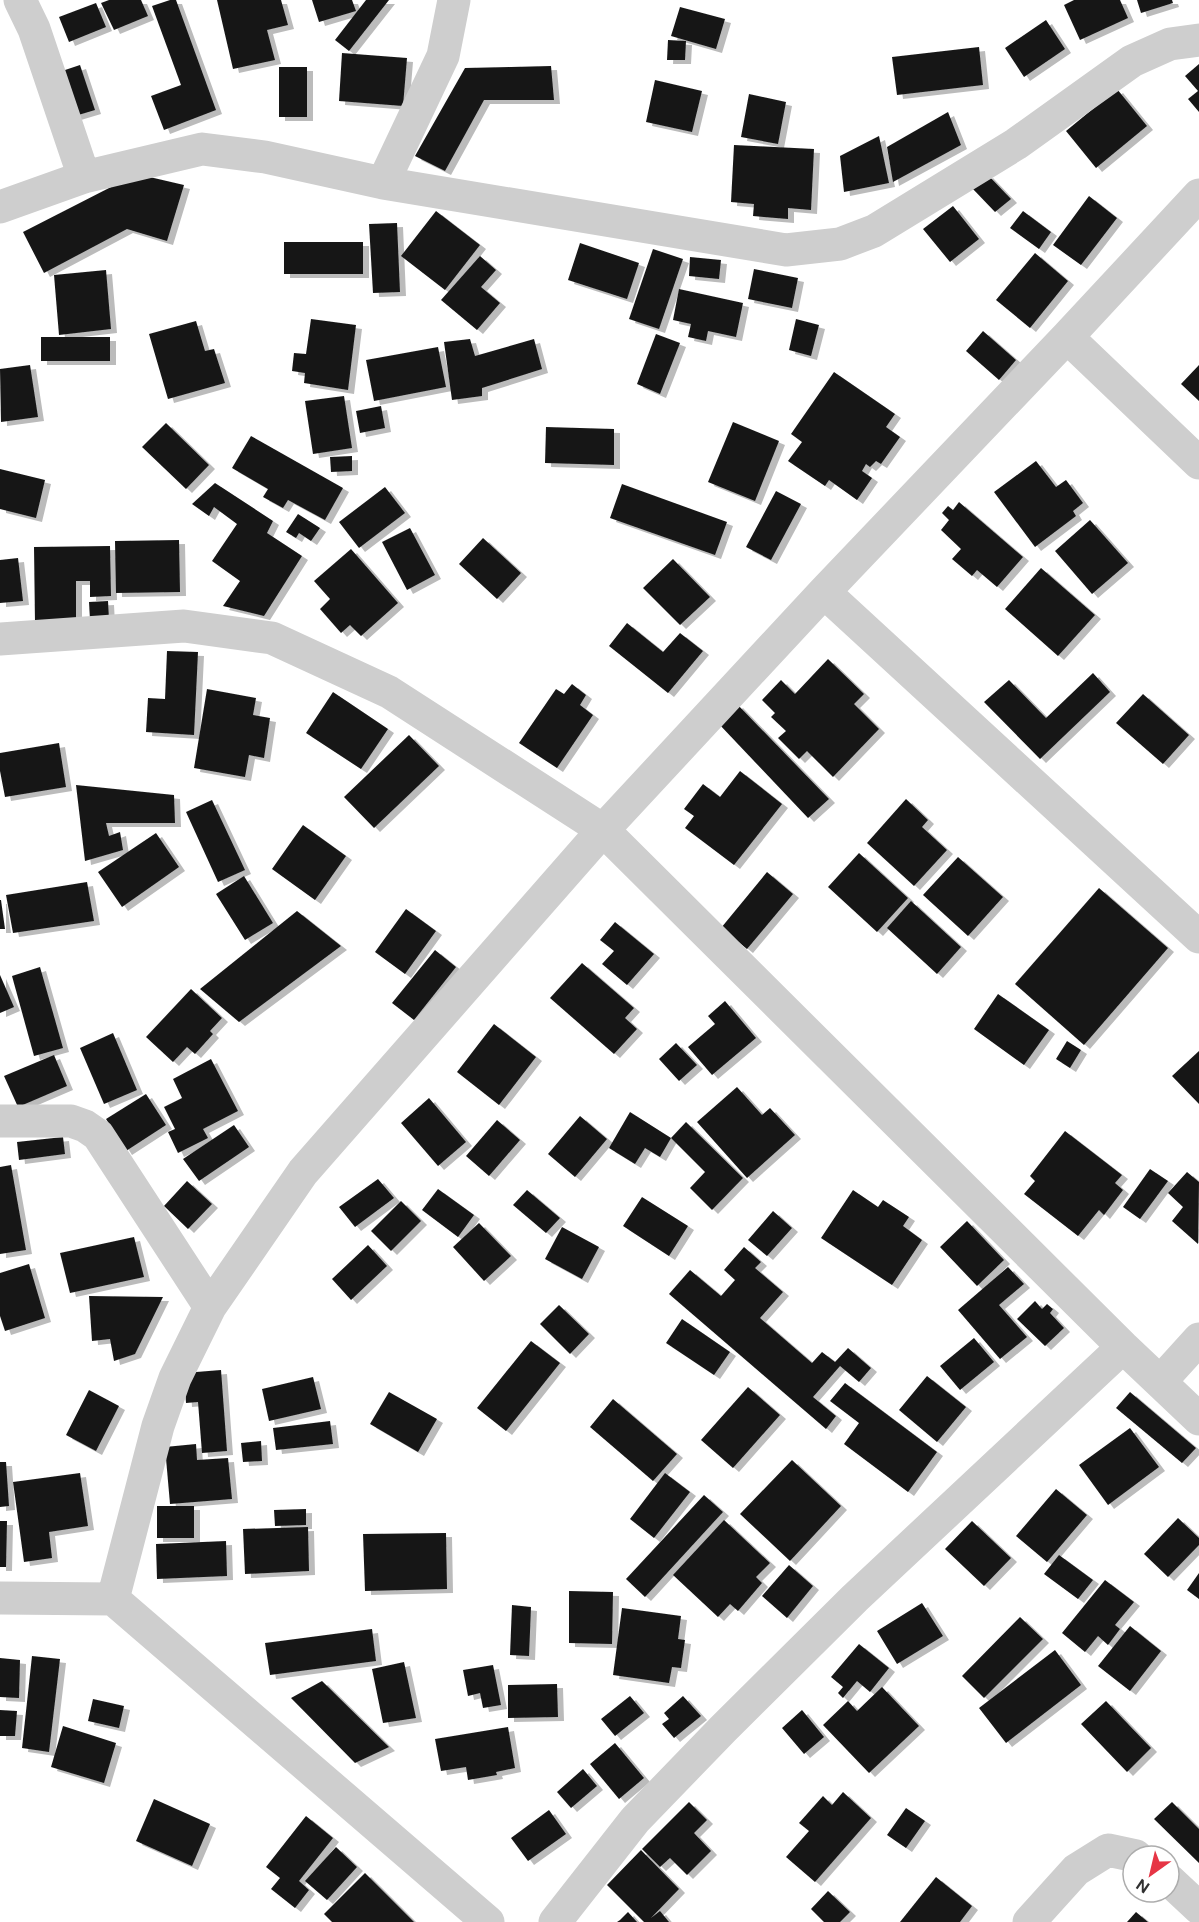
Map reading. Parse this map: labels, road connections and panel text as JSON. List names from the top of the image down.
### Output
{
  "north": "bottom left"
}
